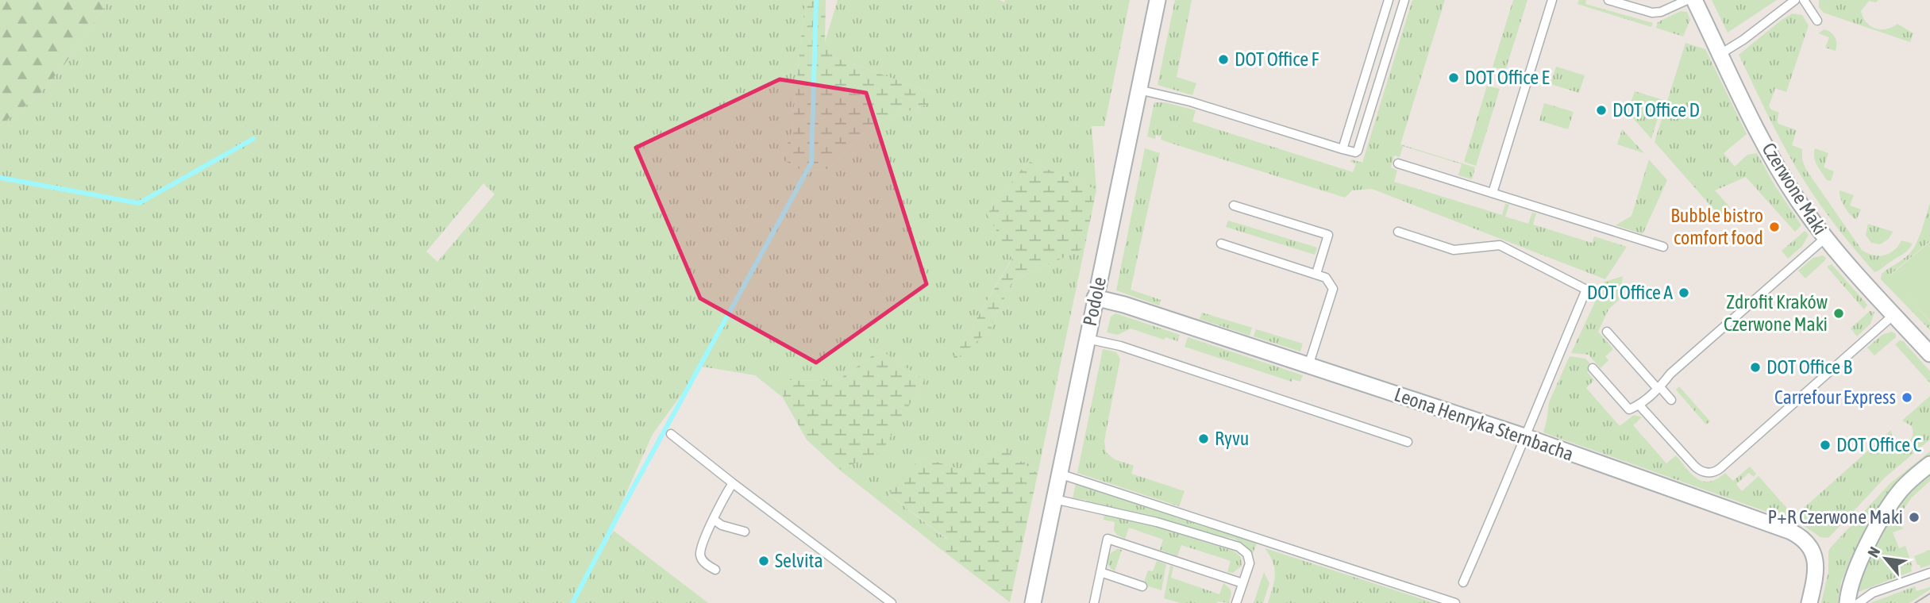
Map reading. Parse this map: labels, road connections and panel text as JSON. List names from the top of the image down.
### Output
{
  "streets": {
    "street": ["Czerwone Maki", "Podole", "Leona Henryka Sternbacha"]
  },
  "crossings": [
    ["Podole", "Leona Henryka Sternbacha"]
  ],
  "places": [
    "DOT Office F",
    "DOT Office E",
    "DOT Office D",
    "Bubble bistro comfort food",
    "DOT Office A",
    "Zdrofit Kraków Czerwone Maki",
    "DOT Office B",
    "Carrefour Express",
    "Ryvu",
    "DOT Office C",
    "P+R Czerwone Maki",
    "Selvita"
  ],
  "north": "top left"
}
